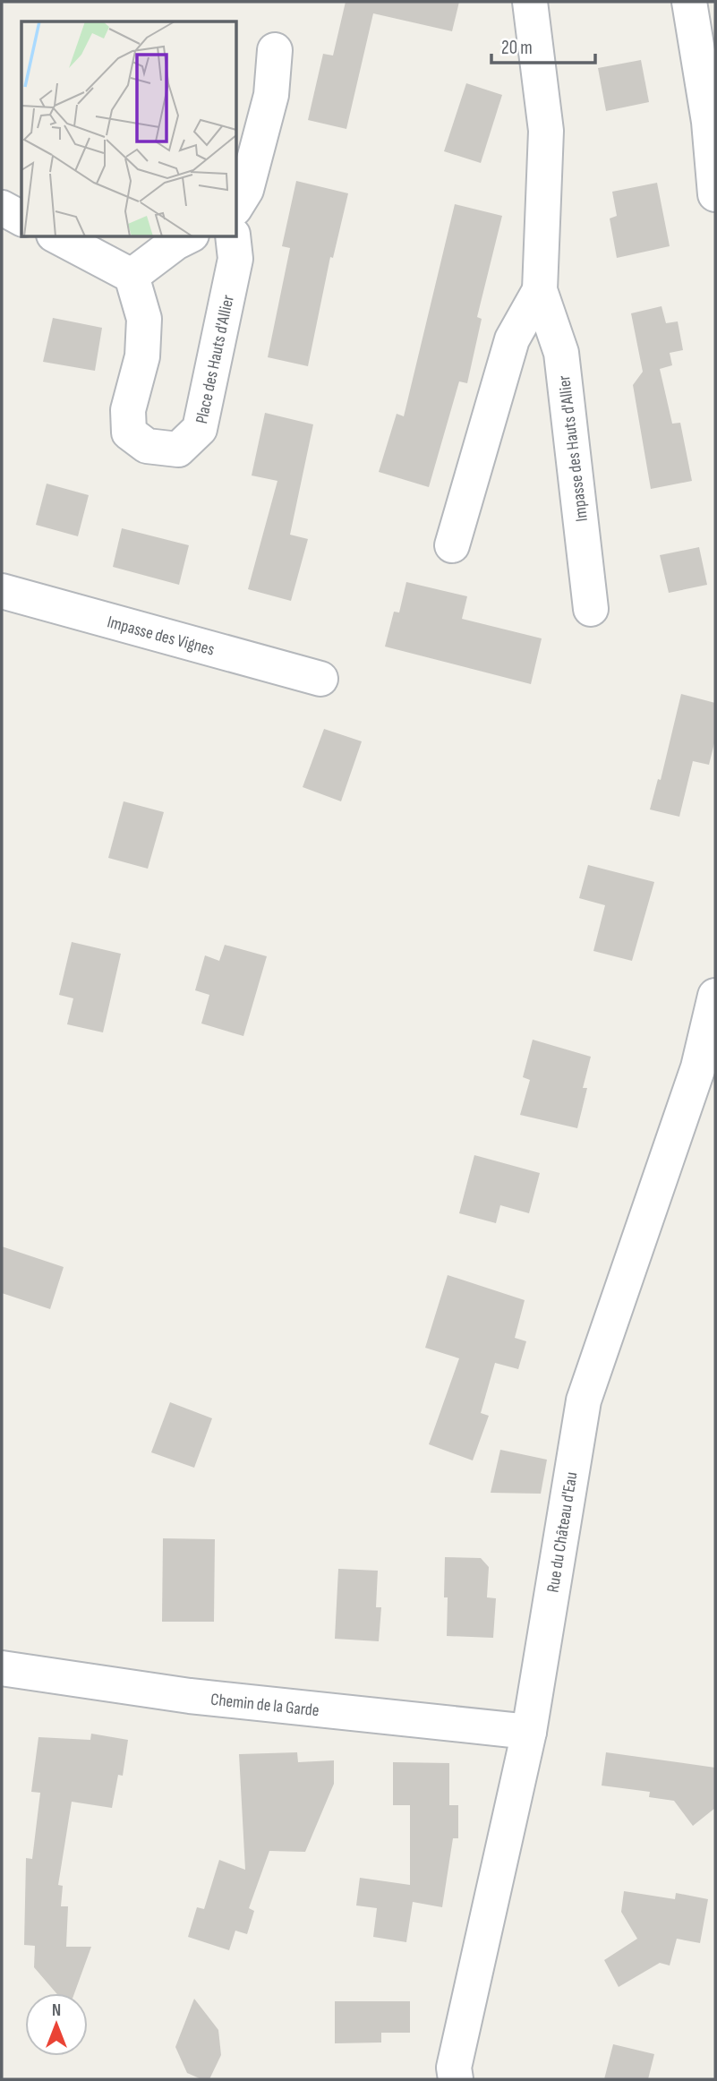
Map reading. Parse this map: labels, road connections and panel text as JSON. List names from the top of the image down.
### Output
{
  "streets": {
    "street": [
      "Place des Hauts d'Allier",
      "Impasse des Hauts d'Allier",
      "Impasse des Vignes",
      "Rue du Château d'Eau",
      "Chemin de la Garde"
    ]
  },
  "crossings": [
    ["Rue du Château d'Eau", "Chemin de la Garde"]
  ],
  "scale_bar": "20 m",
  "north": "top"
}
